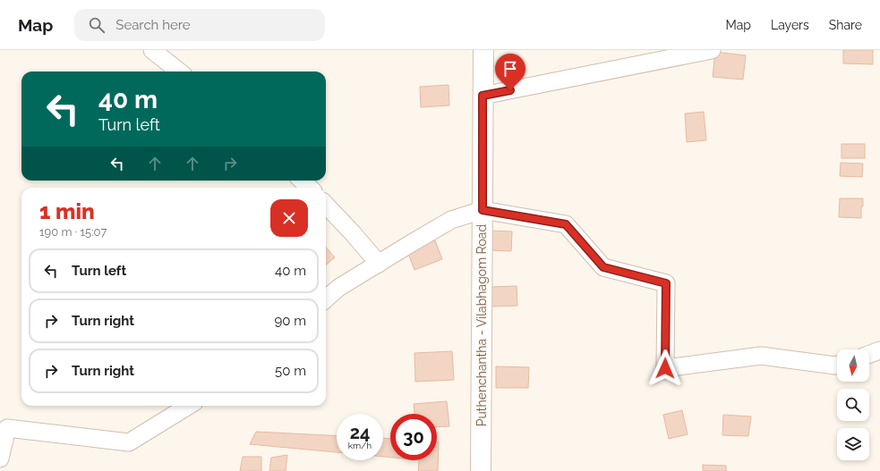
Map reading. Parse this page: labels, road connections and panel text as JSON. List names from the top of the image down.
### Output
{
  "streets": {
    "main road": ["Puthenchantha - Vilabhagom Road"]
  },
  "north": "bottom",
  "page": {
    "header": "Map",
    "search": "Search here",
    "nav": ["Map", "Layers", "Share"],
    "turn": ["40 m", "Turn left"],
    "heading": ["1 min", "190 m · 15:07"],
    "list": [
      {
        "name": "Turn left",
        "value": "40 m"
      },
      {
        "name": "Turn right",
        "value": "90 m"
      },
      {
        "name": "Turn right",
        "value": "50 m"
      }
    ],
    "speed": "24 km/h",
    "limit": "30"
  }
}
